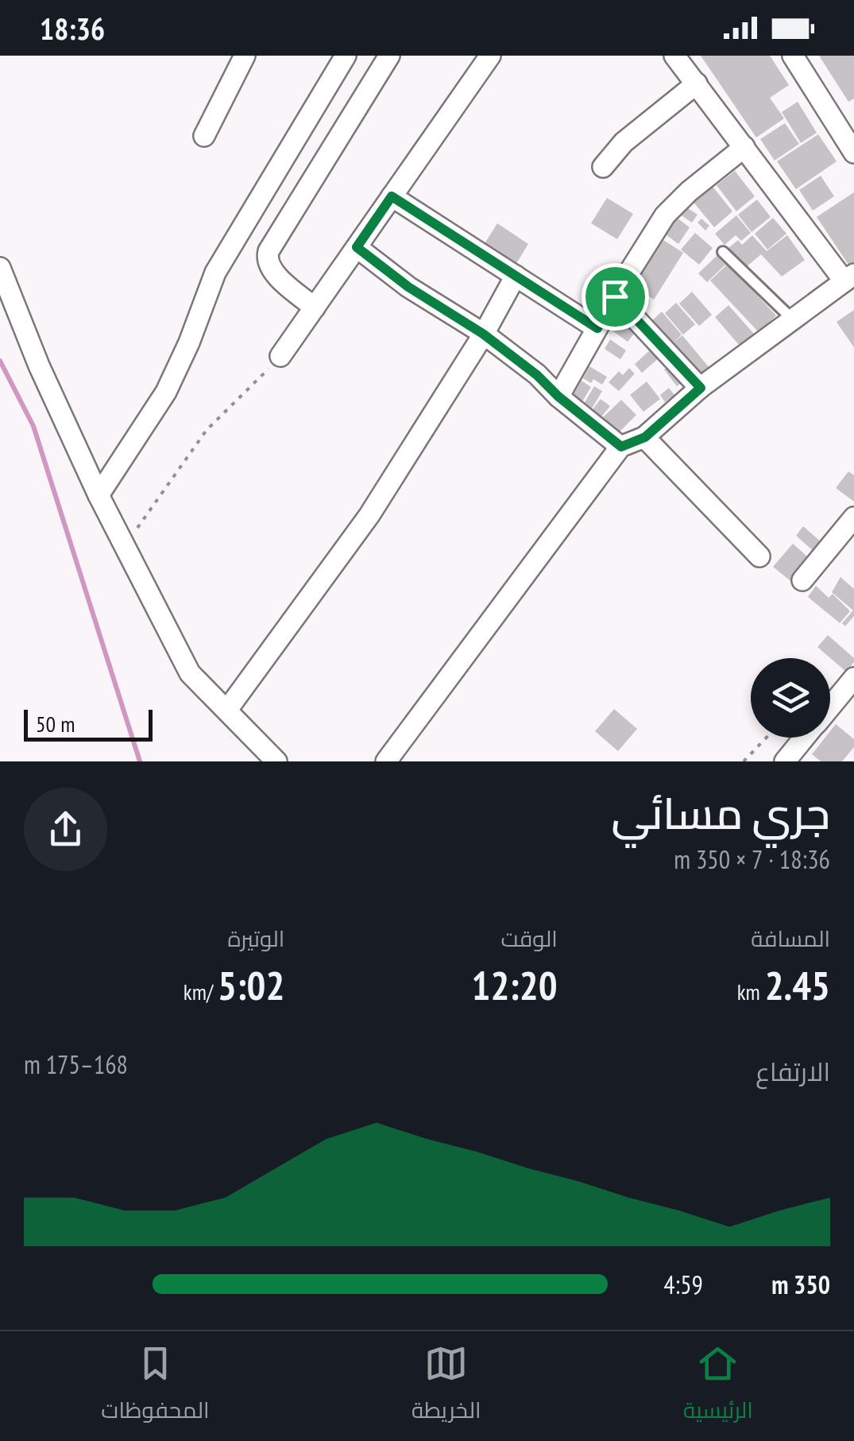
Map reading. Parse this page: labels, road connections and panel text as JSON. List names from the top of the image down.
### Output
{
  "scale_bar": "50 m",
  "page": {
    "status": "18:36",
    "scale": "50 m",
    "heading": ["جري مسائي", "18:36 · 7 × 350 m"],
    "stats": [
      ["المسافة", "2.45 km"],
      ["الوقت", "12:20"],
      ["الوتيرة", "5:02 /km"]
    ],
    "chart": ["الارتفاع", "168–175 m"],
    "list": [
      {
        "name": "350 m",
        "note": "4:59"
      }
    ],
    "tabs": ["الرئيسية", "الخريطة", "المحفوظات"]
  }
}
